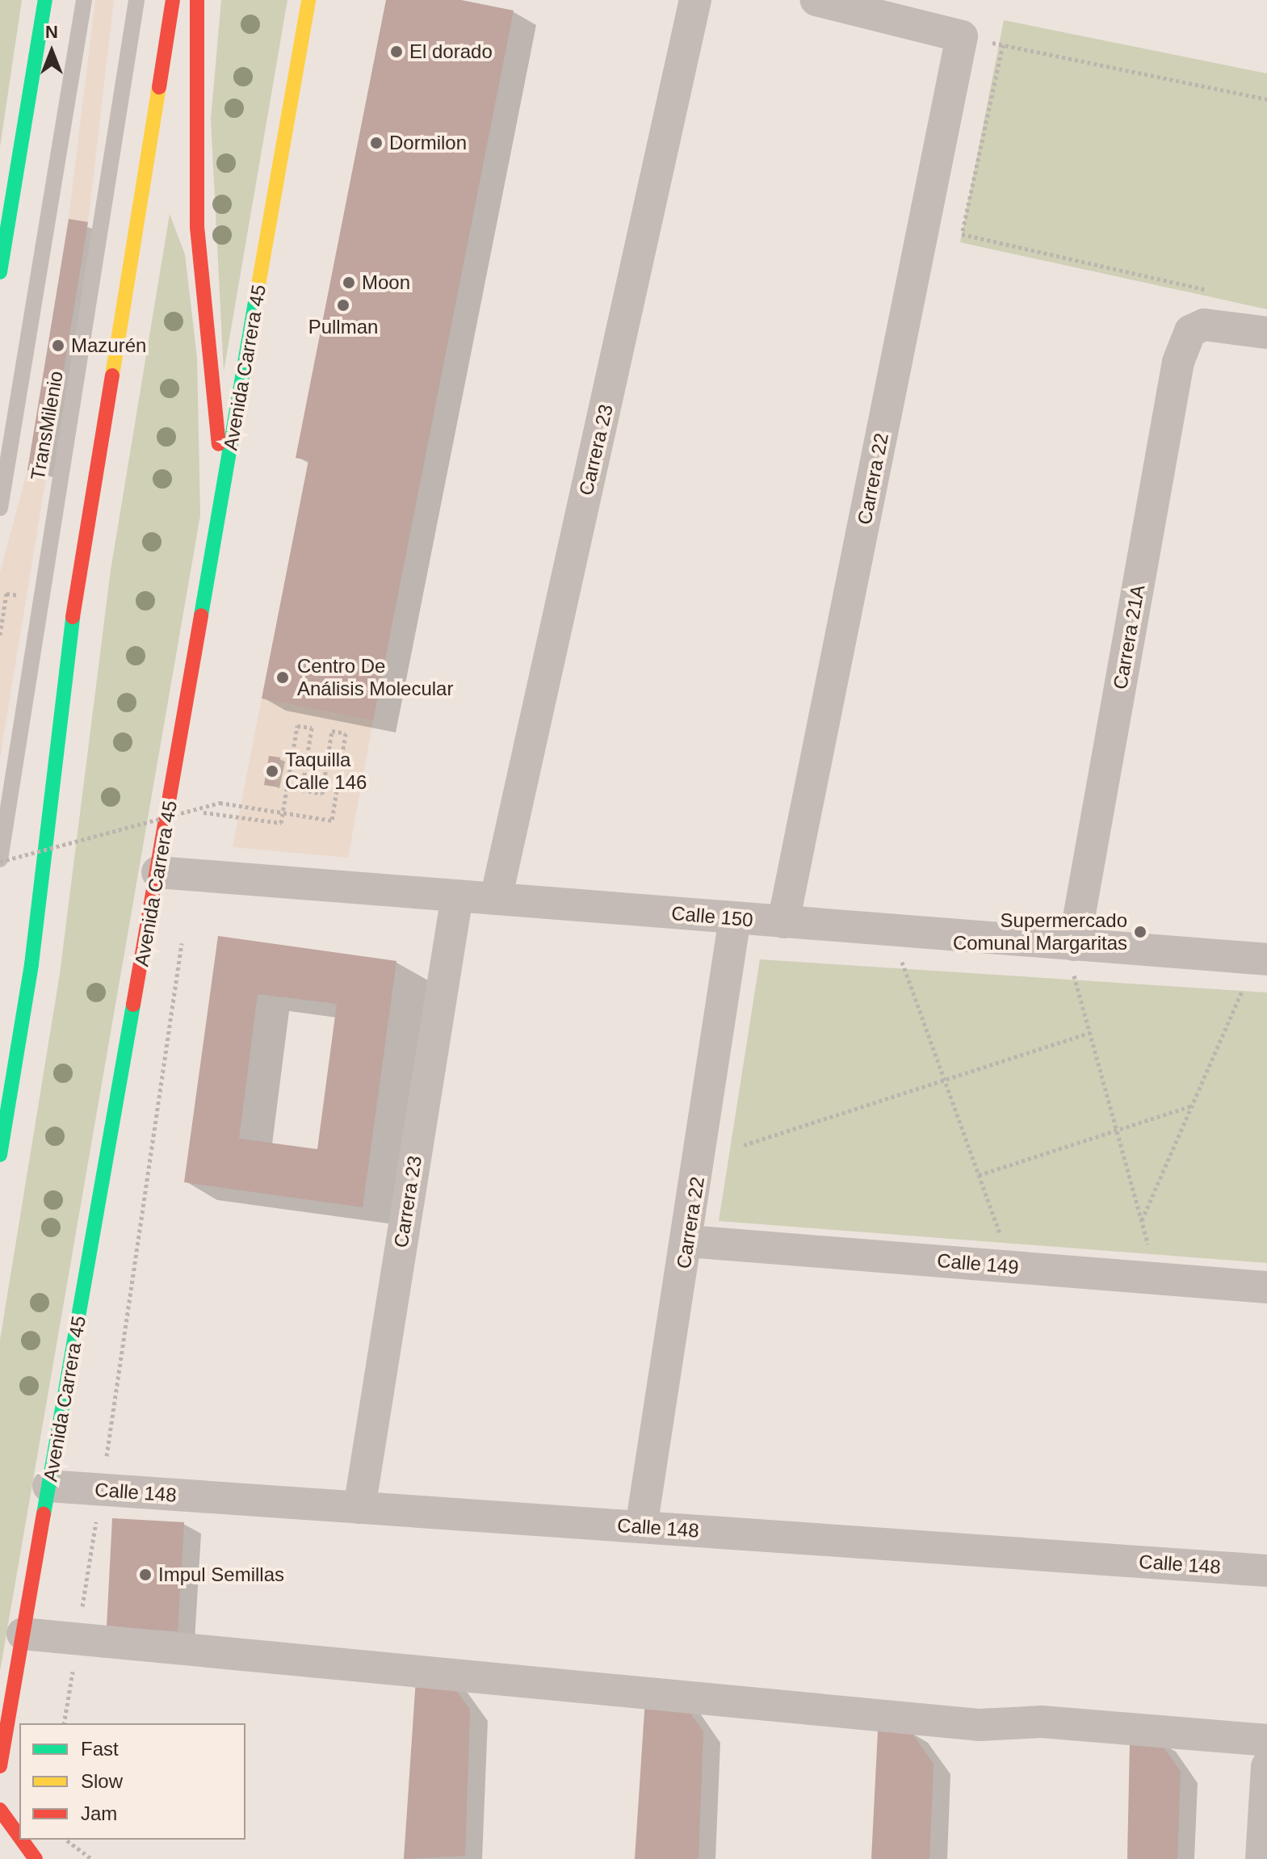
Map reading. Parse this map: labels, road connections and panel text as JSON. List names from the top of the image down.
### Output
{
  "streets": {
    "main road": ["Avenida Carrera 45"],
    "street": [
      "Carrera 23",
      "Carrera 22",
      "Carrera 21A",
      "Calle 150",
      "Calle 149",
      "Calle 148"
    ],
    "lane": ["TransMilenio"]
  },
  "crossings": [
    ["Avenida Carrera 45", "Calle 150"],
    ["Avenida Carrera 45", "Calle 148"],
    ["Carrera 23", "Calle 150"],
    ["Carrera 23", "Calle 148"],
    ["Carrera 22", "Calle 150"],
    ["Carrera 22", "Calle 149"],
    ["Carrera 22", "Calle 148"],
    ["Carrera 21A", "Calle 150"]
  ],
  "places": [
    "El dorado",
    "Dormilon",
    "Moon",
    "Pullman",
    "Mazurén",
    "Centro De Análisis Molecular",
    "Taquilla Calle 146",
    "Supermercado Comunal Margaritas",
    "Impul Semillas"
  ],
  "legend": ["Fast", "Slow", "Jam"],
  "north": "top"
}
